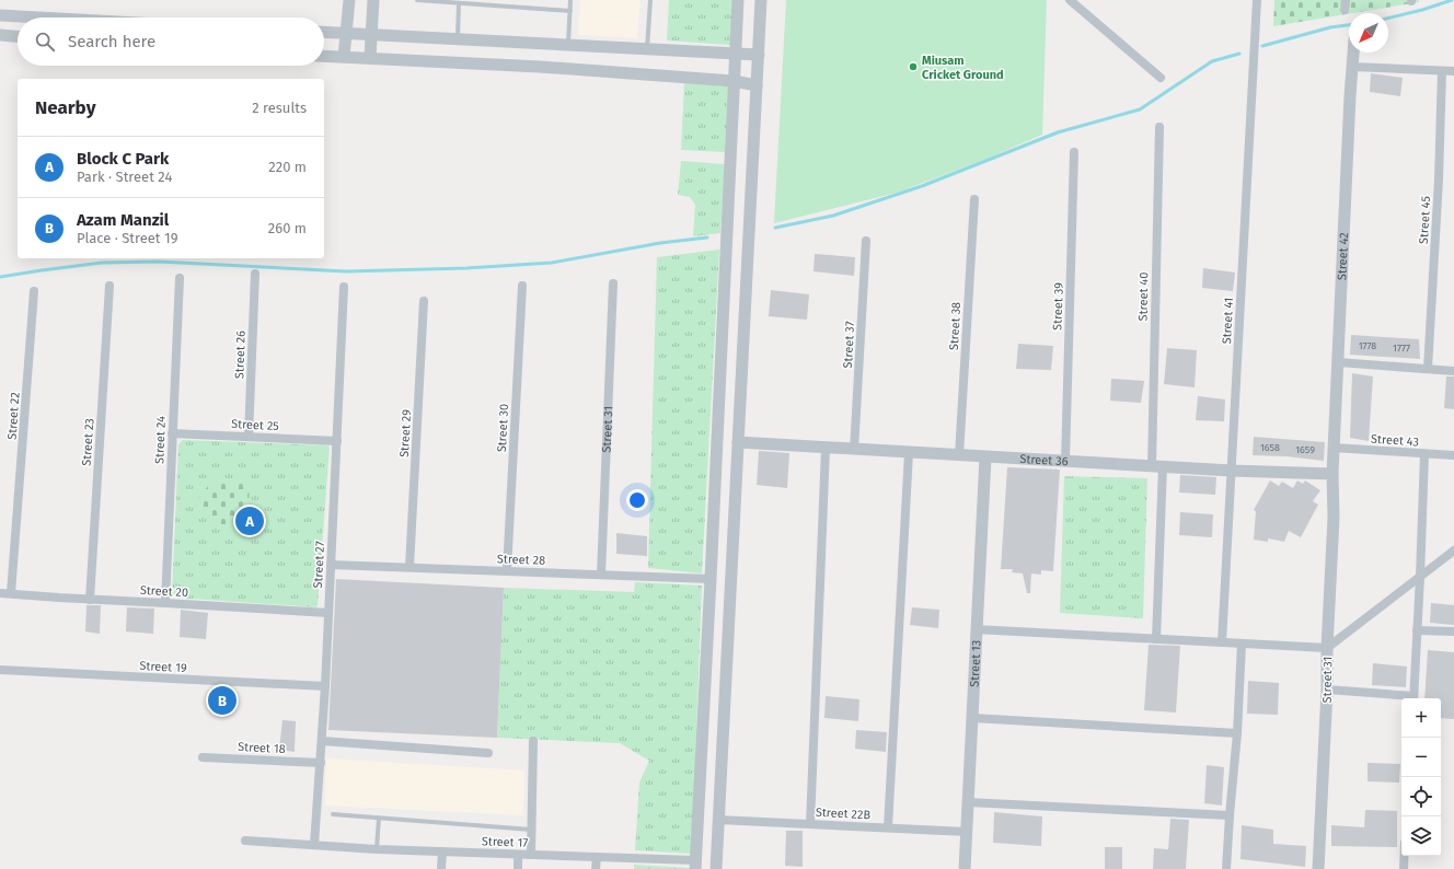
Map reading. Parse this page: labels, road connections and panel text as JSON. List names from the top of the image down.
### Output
{
  "streets": {
    "street": [
      "Street 45",
      "Street 42",
      "Street 40",
      "Street 39",
      "Street 41",
      "Street 38",
      "Street 37",
      "Street 26",
      "Street 22",
      "Street 25",
      "Street 30",
      "Street 31",
      "Street 29",
      "Street 24",
      "Street 43",
      "Street 23",
      "Street 36",
      "Street 28",
      "Street 27",
      "Street 20",
      "Street 13",
      "Street 19",
      "Street 18",
      "Street 22B",
      "Street 17"
    ]
  },
  "crossings": [
    ["Street 42", "Street 31"],
    ["Street 42", "Street 43"],
    ["Street 42", "Street 36"],
    ["Street 40", "Street 36"],
    ["Street 39", "Street 36"],
    ["Street 41", "Street 36"],
    ["Street 38", "Street 36"],
    ["Street 37", "Street 36"],
    ["Street 26", "Street 25"],
    ["Street 22", "Street 20"],
    ["Street 25", "Street 24"],
    ["Street 25", "Street 27"],
    ["Street 30", "Street 28"],
    ["Street 31", "Street 36"],
    ["Street 31", "Street 28"],
    ["Street 29", "Street 28"],
    ["Street 24", "Street 20"],
    ["Street 23", "Street 20"],
    ["Street 36", "Street 13"],
    ["Street 28", "Street 27"],
    ["Street 27", "Street 20"],
    ["Street 27", "Street 19"],
    ["Street 27", "Street 18"],
    ["Street 27", "Street 17"],
    ["Street 13", "Street 22B"]
  ],
  "places": ["Miusam Cricket Ground"],
  "house_numbers": [
    "1778",
    "1777",
    "1658",
    "1659"
  ],
  "north": "bottom left",
  "page": {
    "search": "Search here",
    "heading": ["Nearby", "2 results"],
    "list": [
      {
        "mark": "A",
        "name": "Block C Park",
        "note": "Park · Street 24",
        "value": "220 m"
      },
      {
        "mark": "B",
        "name": "Azam Manzil",
        "note": "Place · Street 19",
        "value": "260 m"
      }
    ],
    "pins": ["A", "B"],
    "map_buttons": ["+", "−"]
  }
}
